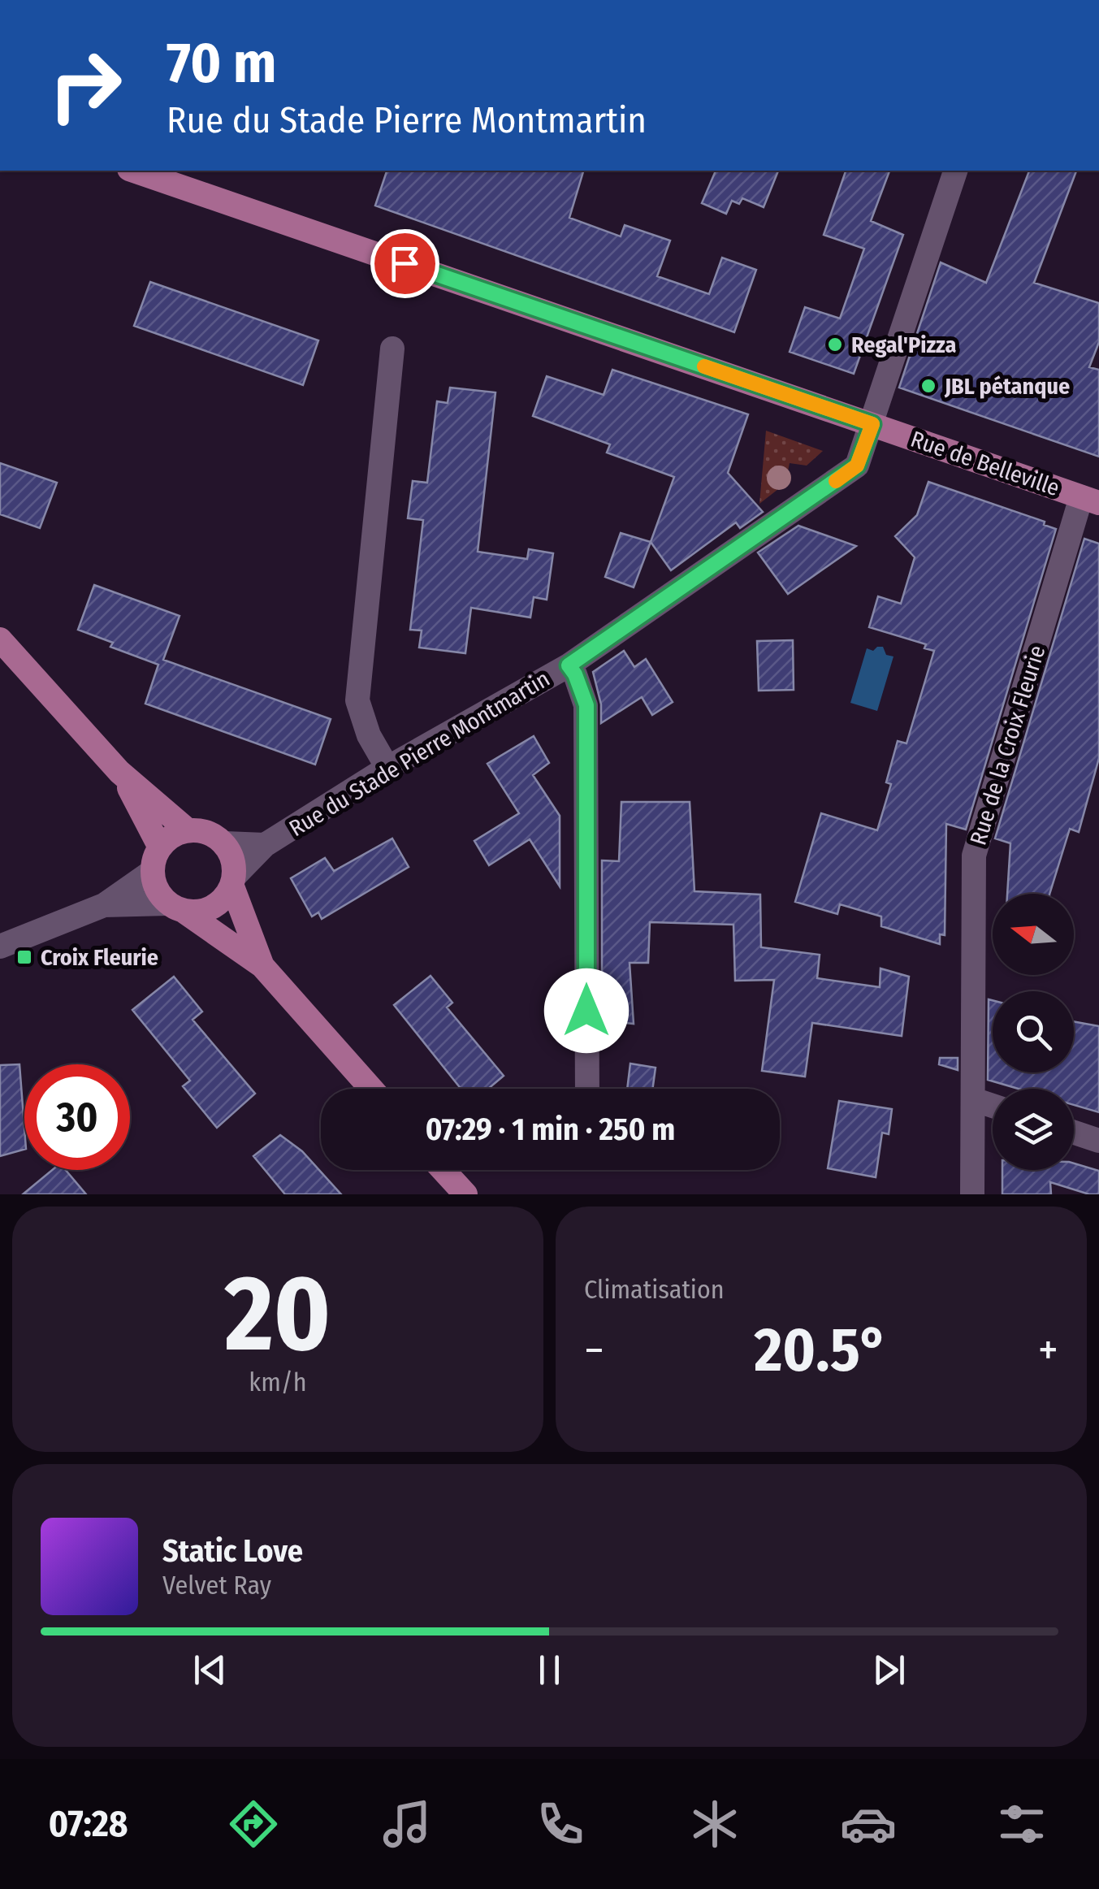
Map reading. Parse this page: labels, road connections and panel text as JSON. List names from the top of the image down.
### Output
{
  "streets": {
    "main road": ["Rue de Belleville"],
    "street": ["Rue de la Croix Fleurie", "Rue du Stade Pierre Montmartin"]
  },
  "crossings": [
    ["Rue de Belleville", "Rue de la Croix Fleurie"],
    ["Rue de Belleville", "Rue du Stade Pierre Montmartin"]
  ],
  "places": {
    "other": ["Regal'Pizza", "JBL pétanque"],
    "transit": ["Croix Fleurie"]
  },
  "north": "left",
  "page": {
    "turn": ["70 m", "Rue du Stade Pierre Montmartin"],
    "limit": "30",
    "trip": "07:29 · 1 min · 250 m",
    "tile": [
      ["20", "km/h"],
      "Climatisation"
    ],
    "heat": ["−", "20.5°", "+"],
    "song": ["Static Love", "Velvet Ray"],
    "tabs": "07:28"
  }
}
